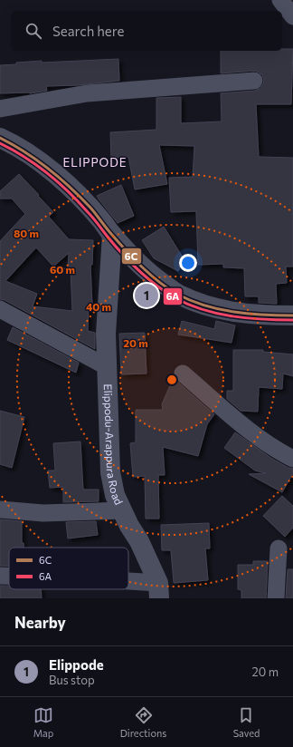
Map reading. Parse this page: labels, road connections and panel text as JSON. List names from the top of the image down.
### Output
{
  "streets": {
    "street": ["Elippodu-Arappura Road"]
  },
  "districts": ["ELIPPODE"],
  "lines": ["transit line 6C", "transit line 6A"],
  "legend": ["6C", "6A"],
  "page": {
    "search": "Search here",
    "pins": "1",
    "heading": "Nearby",
    "list": [
      {
        "mark": "1",
        "name": "Elippode",
        "note": "Bus stop",
        "value": "20 m"
      }
    ],
    "nav": ["Map", "Directions", "Saved"]
  },
  "rings": [
    "80 m",
    "60 m",
    "40 m",
    "20 m"
  ]
}
